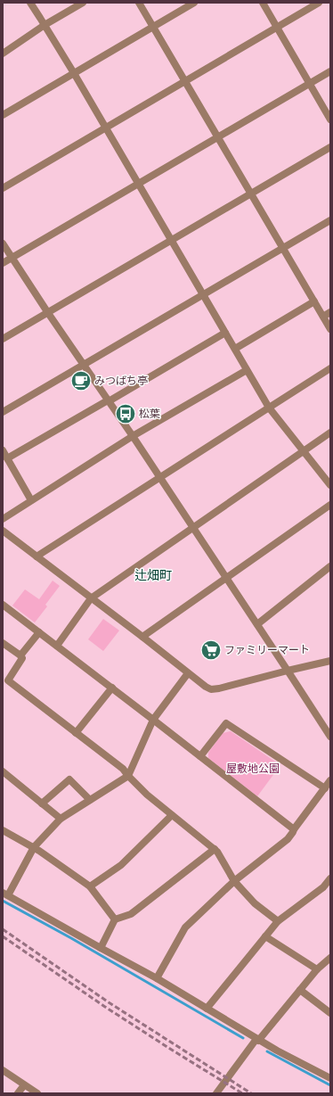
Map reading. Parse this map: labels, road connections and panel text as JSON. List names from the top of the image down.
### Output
{
  "districts": ["辻畑町"],
  "parks": ["屋敷地公園"],
  "places": {
    "cafe": ["みつばち亭"],
    "bus stop": ["松葉"],
    "supermarket": ["ファミリーマート"]
  }
}
